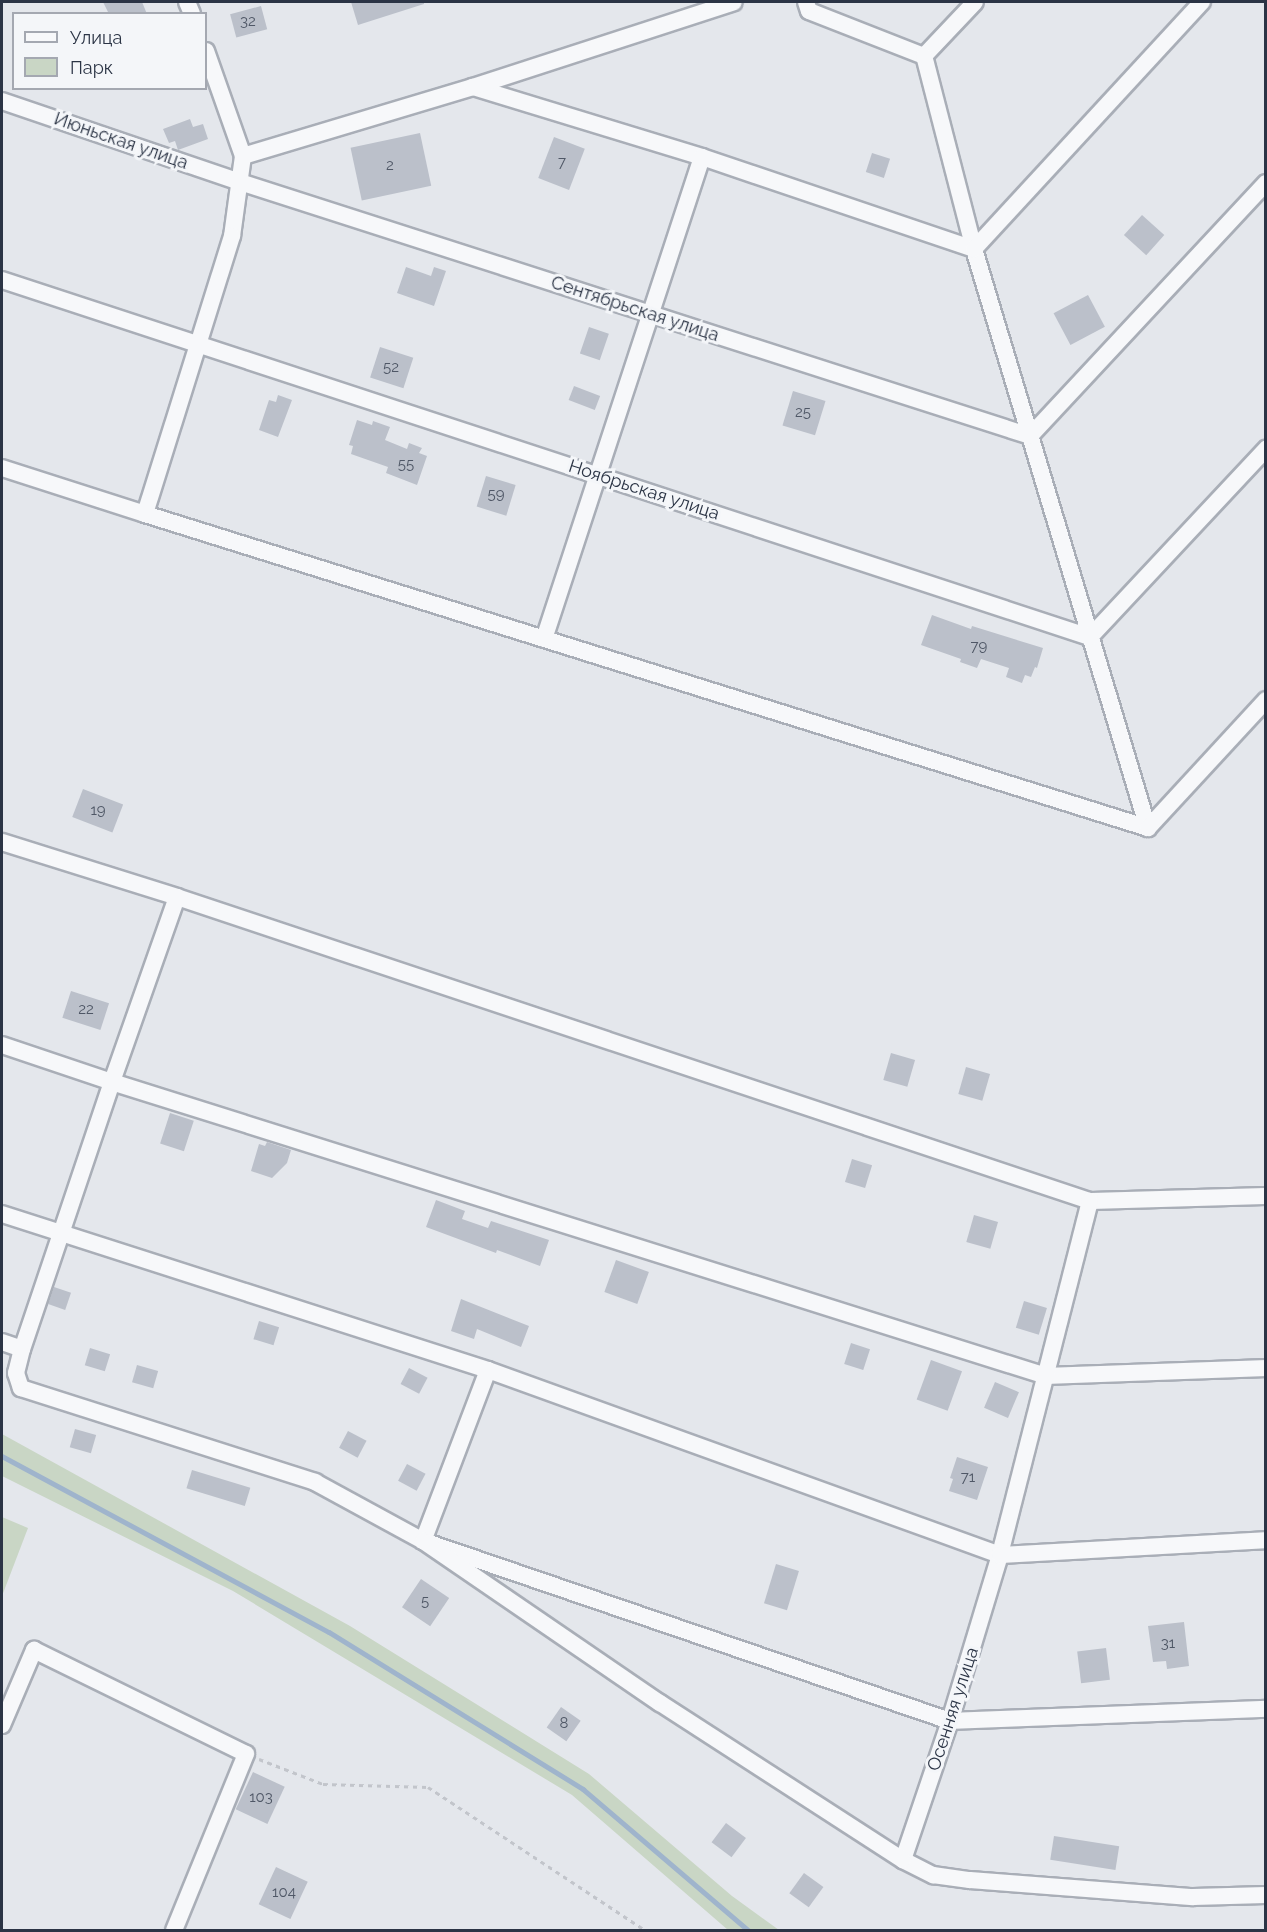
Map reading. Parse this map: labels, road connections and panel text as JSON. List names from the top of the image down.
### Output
{
  "streets": {
    "street": [
      "Июньская улица",
      "Сентябрьская улица",
      "Ноябрьская улица",
      "Осенняя улица"
    ]
  },
  "crossings": [
    ["Июньская улица", "Сентябрьская улица"]
  ],
  "house_numbers": [
    "32",
    "7",
    "2",
    "52",
    "25",
    "55",
    "59",
    "79",
    "19",
    "22",
    "71",
    "5",
    "31",
    "8",
    "103",
    "104"
  ],
  "legend": ["Улица", "Парк"]
}
